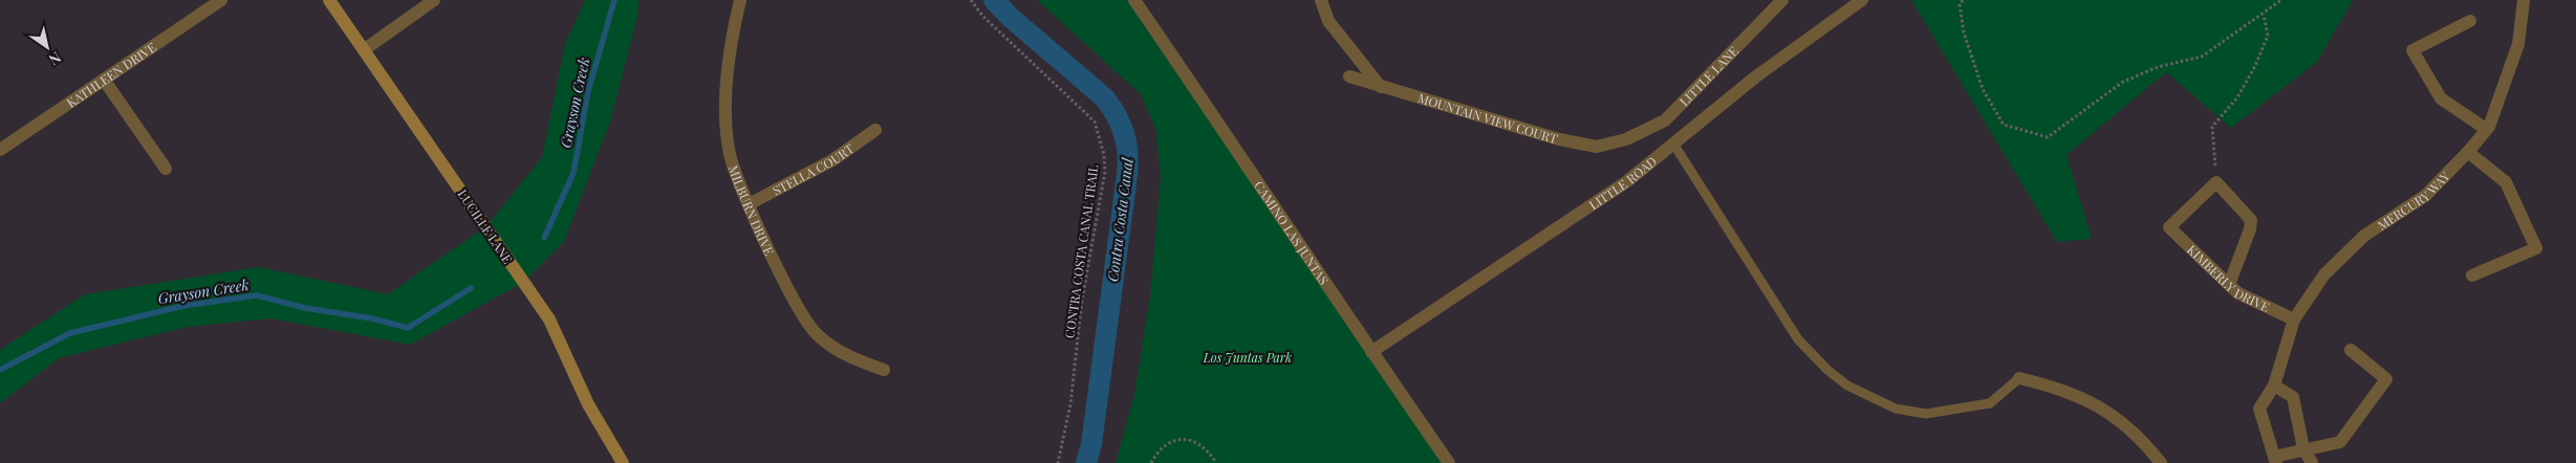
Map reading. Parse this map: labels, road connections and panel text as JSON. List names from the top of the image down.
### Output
{
  "streets": {
    "street": [
      "KATHLEEN DRIVE",
      "LITTLE LANE",
      "MOUNTAIN VIEW COURT",
      "STELLA COURT",
      "LITTLE ROAD",
      "MERCURY WAY",
      "MILBURN DRIVE",
      "LUCILLE LANE",
      "CAMINO LAS JUNTAS",
      "KIMBERLY DRIVE"
    ],
    "path": ["CONTRA COSTA CANAL TRAIL"]
  },
  "crossings": [
    ["LITTLE LANE", "MOUNTAIN VIEW COURT"],
    ["STELLA COURT", "MILBURN DRIVE"],
    ["LITTLE ROAD", "CAMINO LAS JUNTAS"],
    ["MERCURY WAY", "KIMBERLY DRIVE"]
  ],
  "water": ["Grayson Creek", "Contra Costa Canal"],
  "parks": ["Los Juntas Park"],
  "north": "bottom right"
}
